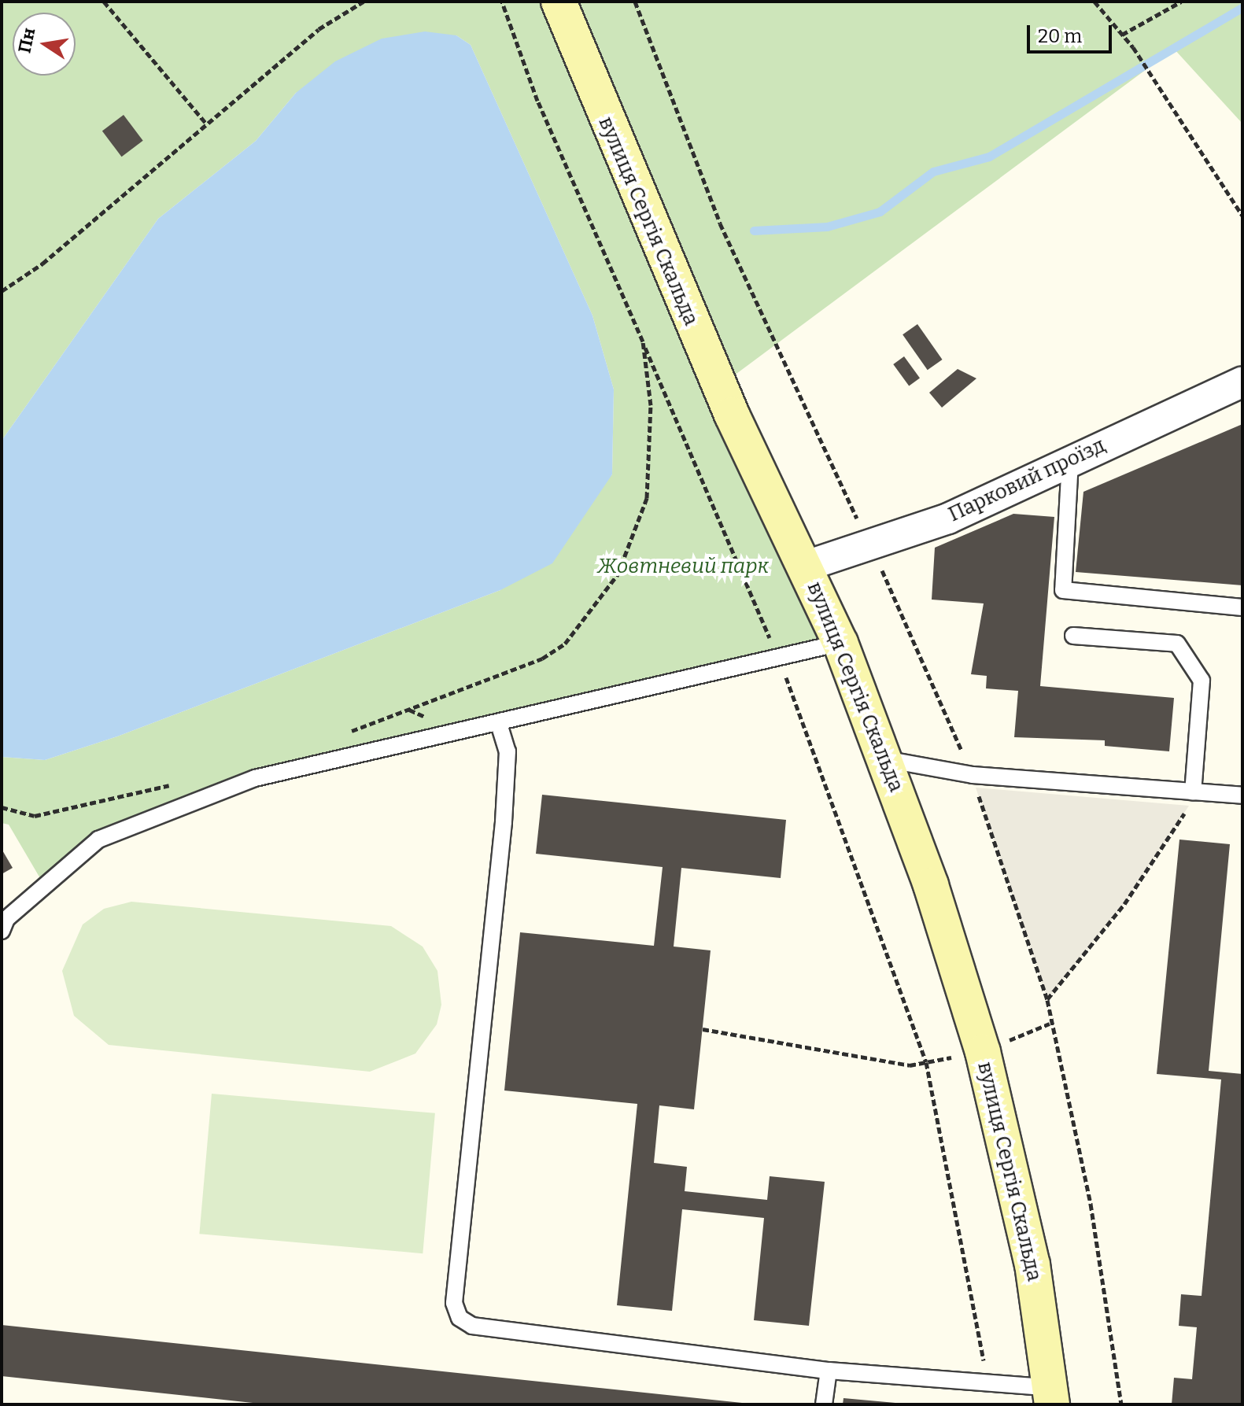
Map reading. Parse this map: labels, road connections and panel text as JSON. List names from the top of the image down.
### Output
{
  "streets": {
    "main road": ["вулиця Сергія Скальда"],
    "street": ["Парковий проїзд"]
  },
  "crossings": [
    ["вулиця Сергія Скальда", "Парковий проїзд"]
  ],
  "parks": ["Жовтневий парк"],
  "scale_bar": "20 m",
  "north": "left"
}
